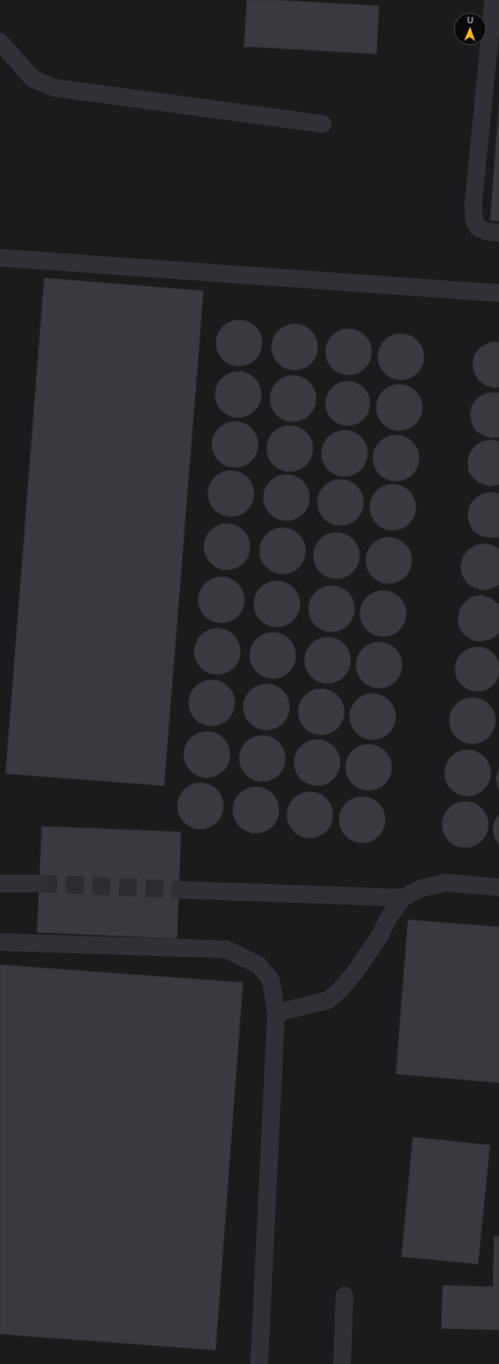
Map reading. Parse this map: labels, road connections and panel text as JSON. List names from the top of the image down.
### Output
{
  "north": "top"
}
